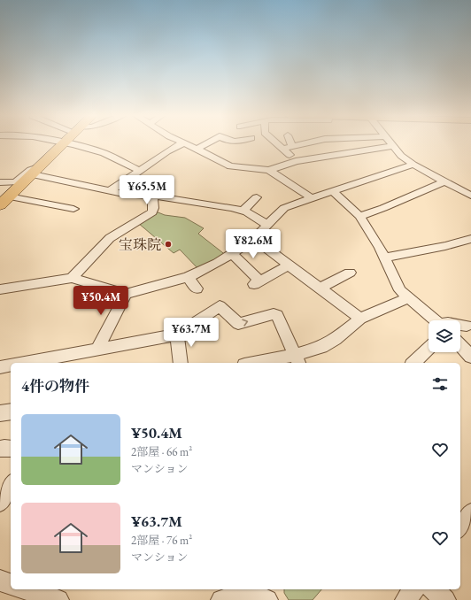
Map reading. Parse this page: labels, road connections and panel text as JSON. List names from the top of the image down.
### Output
{
  "places": ["宝珠院"],
  "page": {
    "price": [
      "¥65.5M",
      "¥82.6M",
      "¥50.4M",
      "¥63.7M"
    ],
    "heading": "4件の物件",
    "list": [
      {
        "name": "¥50.4M",
        "note": "2部屋 · 66 m² · マンション"
      },
      {
        "name": "¥63.7M",
        "note": "2部屋 · 76 m² · マンション"
      }
    ]
  }
}
